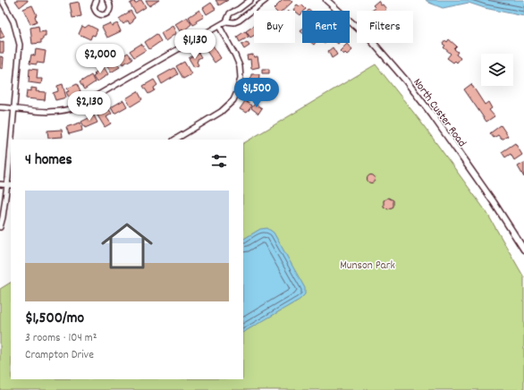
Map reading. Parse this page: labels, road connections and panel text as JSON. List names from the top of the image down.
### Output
{
  "streets": {
    "street": ["North Custer Road"]
  },
  "parks": ["Munson Park"],
  "page": {
    "chip": ["Buy", "Rent", "Filters"],
    "price": [
      "$1,130",
      "$2,000",
      "$1,500",
      "$2,130"
    ],
    "heading": "4 homes",
    "list": [
      {
        "name": "$1,500/mo",
        "note": "3 rooms · 104 m² · Crampton Drive"
      }
    ]
  }
}
